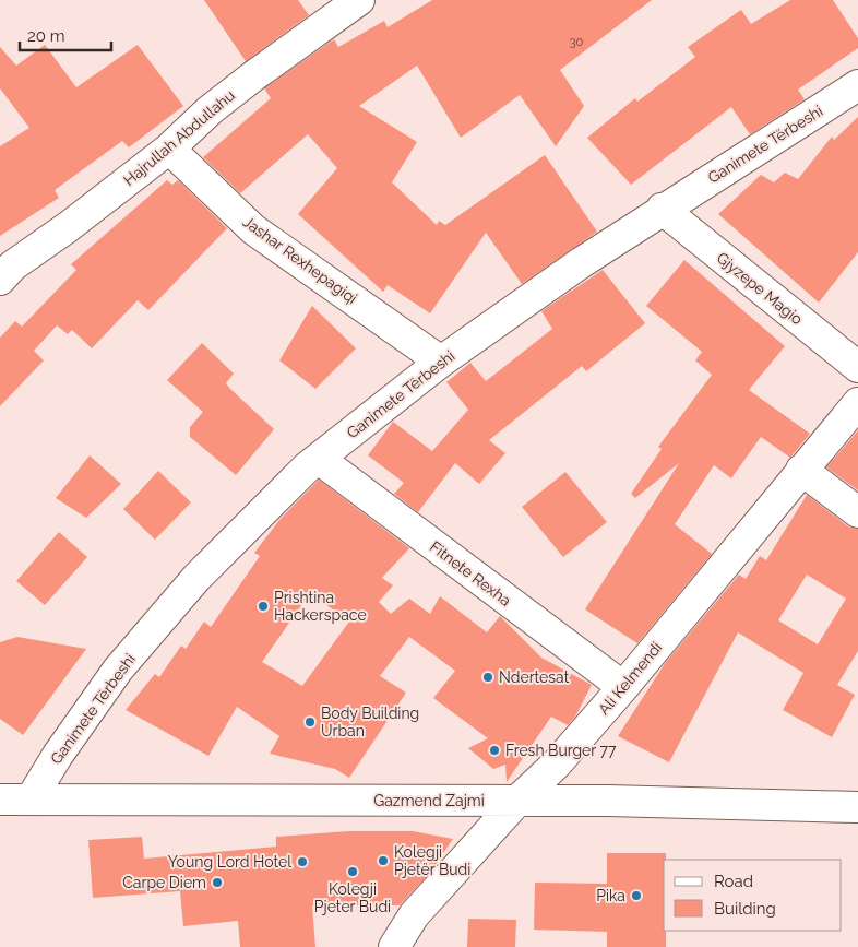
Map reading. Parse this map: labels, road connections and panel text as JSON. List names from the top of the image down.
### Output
{
  "streets": {
    "street": [
      "Hajrullah Abdullahu",
      "Ganimete Tërbeshi",
      "Jashar Rexhepagiqi",
      "Gjyzepe Magio",
      "Fitnete Rexha",
      "Ali Kelmendi",
      "Gazmend Zajmi"
    ]
  },
  "crossings": [
    ["Hajrullah Abdullahu", "Jashar Rexhepagiqi"],
    ["Ganimete Tërbeshi", "Jashar Rexhepagiqi"],
    ["Ganimete Tërbeshi", "Gjyzepe Magio"],
    ["Ganimete Tërbeshi", "Fitnete Rexha"],
    ["Ganimete Tërbeshi", "Gazmend Zajmi"],
    ["Fitnete Rexha", "Ali Kelmendi"],
    ["Ali Kelmendi", "Gazmend Zajmi"]
  ],
  "places": [
    "Prishtina Hackerspace",
    "Ndertesat",
    "Body Building Urban",
    "Fresh Burger 77",
    "Kolegji Pjetër Budi",
    "Young Lord Hotel",
    "Kolegji Pjeter Budi",
    "Carpe Diem",
    "Pika"
  ],
  "house_numbers": ["30"],
  "legend": ["Road", "Building"],
  "scale_bar": "20 m"
}
